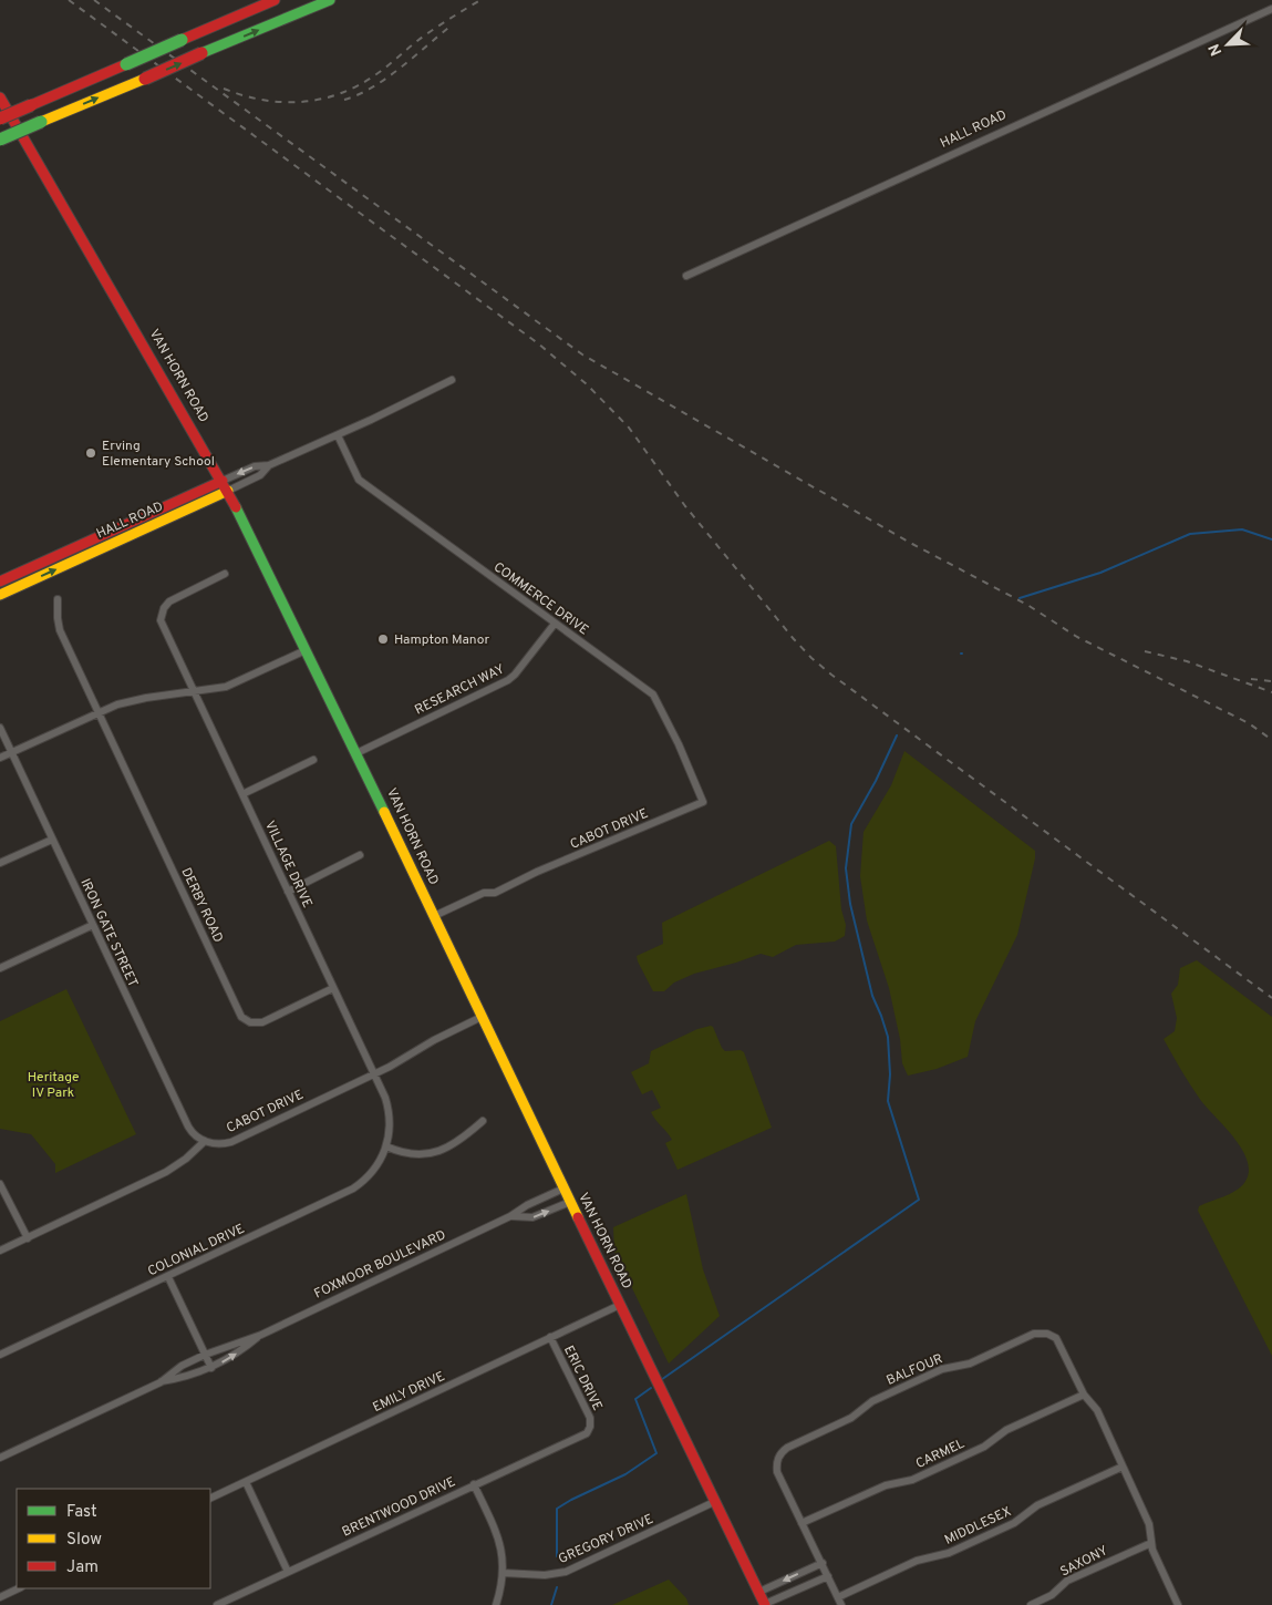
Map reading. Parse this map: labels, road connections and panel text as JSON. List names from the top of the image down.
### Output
{
  "streets": {
    "main road": ["HALL ROAD", "VAN HORN ROAD"],
    "street": [
      "COMMERCE DRIVE",
      "RESEARCH WAY",
      "CABOT DRIVE",
      "VILLAGE DRIVE",
      "DERBY ROAD",
      "IRON GATE STREET",
      "COLONIAL DRIVE",
      "FOXMOOR BOULEVARD",
      "BALFOUR",
      "ERIC DRIVE",
      "EMILY DRIVE",
      "CARMEL",
      "BRENTWOOD DRIVE",
      "MIDDLESEX",
      "GREGORY DRIVE",
      "SAXONY"
    ]
  },
  "crossings": [
    ["HALL ROAD", "VAN HORN ROAD"],
    ["HALL ROAD", "COMMERCE DRIVE"],
    ["VAN HORN ROAD", "RESEARCH WAY"],
    ["VAN HORN ROAD", "CABOT DRIVE"],
    ["VAN HORN ROAD", "FOXMOOR BOULEVARD"],
    ["VAN HORN ROAD", "EMILY DRIVE"],
    ["VAN HORN ROAD", "GREGORY DRIVE"],
    ["COMMERCE DRIVE", "RESEARCH WAY"],
    ["COMMERCE DRIVE", "CABOT DRIVE"],
    ["CABOT DRIVE", "VILLAGE DRIVE"],
    ["CABOT DRIVE", "IRON GATE STREET"],
    ["VILLAGE DRIVE", "DERBY ROAD"],
    ["VILLAGE DRIVE", "COLONIAL DRIVE"],
    ["BALFOUR", "CARMEL"],
    ["BALFOUR", "MIDDLESEX"],
    ["BALFOUR", "SAXONY"],
    ["ERIC DRIVE", "EMILY DRIVE"],
    ["ERIC DRIVE", "BRENTWOOD DRIVE"]
  ],
  "parks": ["Heritage IV Park"],
  "places": ["Erving Elementary School", "Hampton Manor"],
  "legend": ["Fast", "Slow", "Jam"],
  "north": "bottom left"
}
